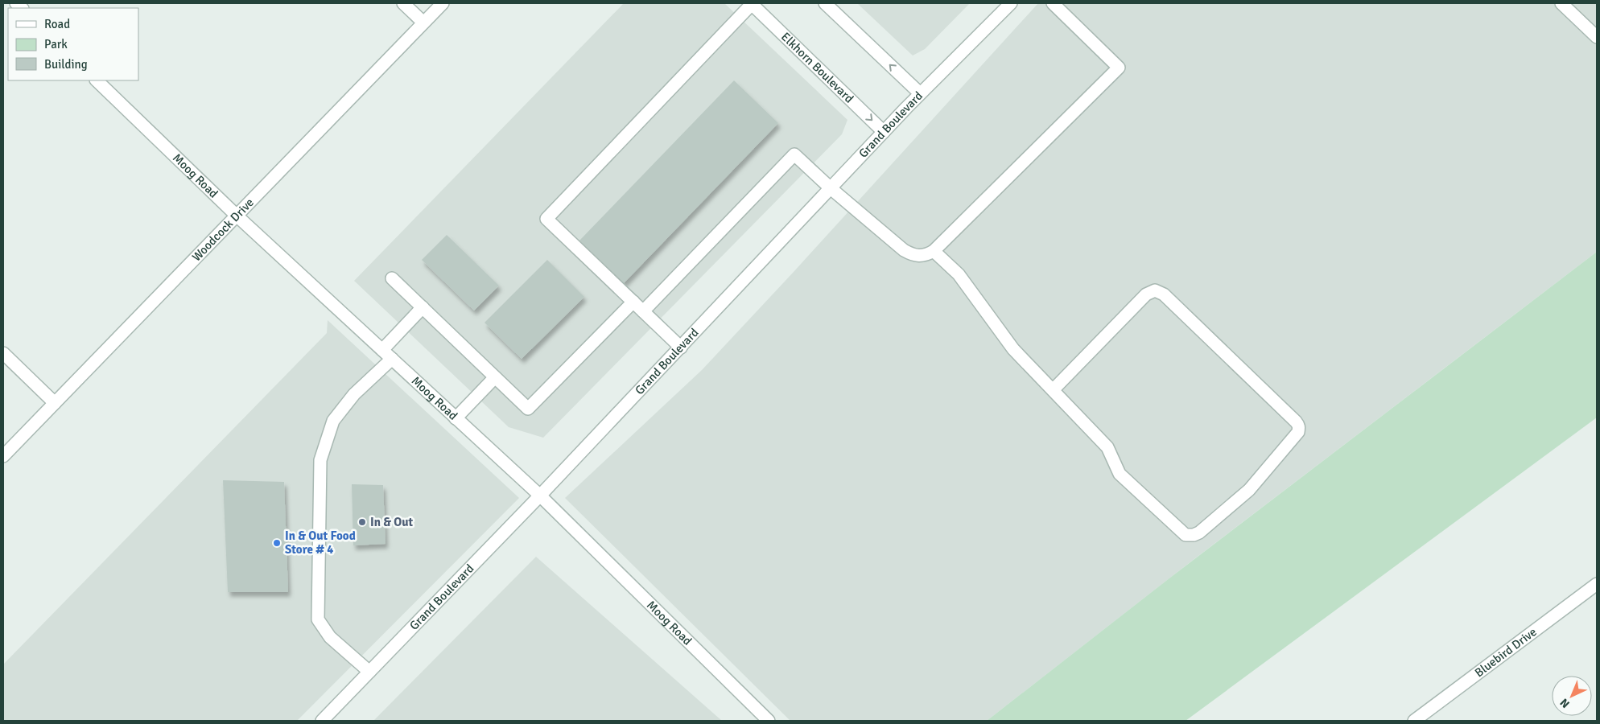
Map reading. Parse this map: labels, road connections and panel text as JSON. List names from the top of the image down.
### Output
{
  "streets": {
    "street": [
      "Elkhorn Boulevard",
      "Grand Boulevard",
      "Moog Road",
      "Woodcock Drive",
      "Bluebird Drive"
    ]
  },
  "crossings": [
    ["Elkhorn Boulevard", "Grand Boulevard"],
    ["Grand Boulevard", "Moog Road"],
    ["Moog Road", "Woodcock Drive"]
  ],
  "places": ["In & Out", "In & Out Food Store # 4"],
  "legend": ["Road", "Park", "Building"],
  "north": "bottom left"
}
